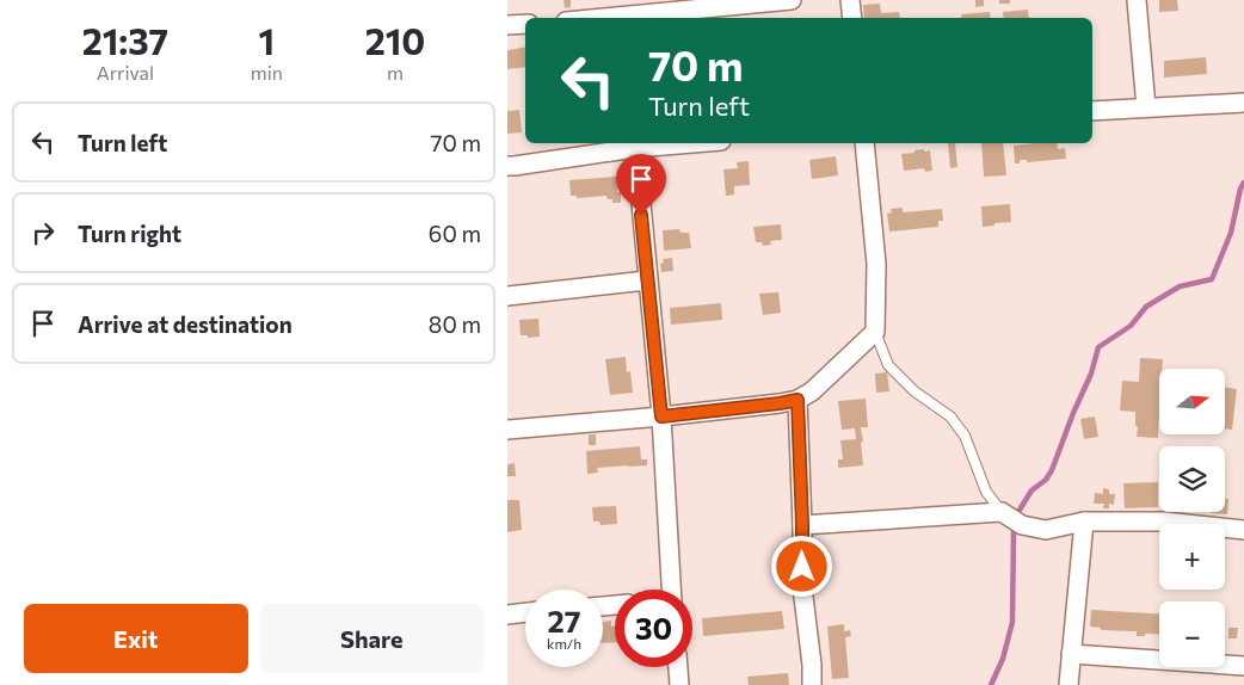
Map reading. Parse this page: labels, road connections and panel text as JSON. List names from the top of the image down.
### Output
{
  "north": "right",
  "page": {
    "eta": [
      "21:37",
      "Arrival",
      "1",
      "min",
      "210",
      "m"
    ],
    "turn": ["70 m", "Turn left"],
    "list": [
      {
        "name": "Turn left",
        "value": "70 m"
      },
      {
        "name": "Turn right",
        "value": "60 m"
      },
      {
        "name": "Arrive at destination",
        "value": "80 m"
      }
    ],
    "map_buttons": ["+", "−"],
    "speed": "27 km/h",
    "limit": "30",
    "buttons": ["Exit", "Share"]
  }
}
